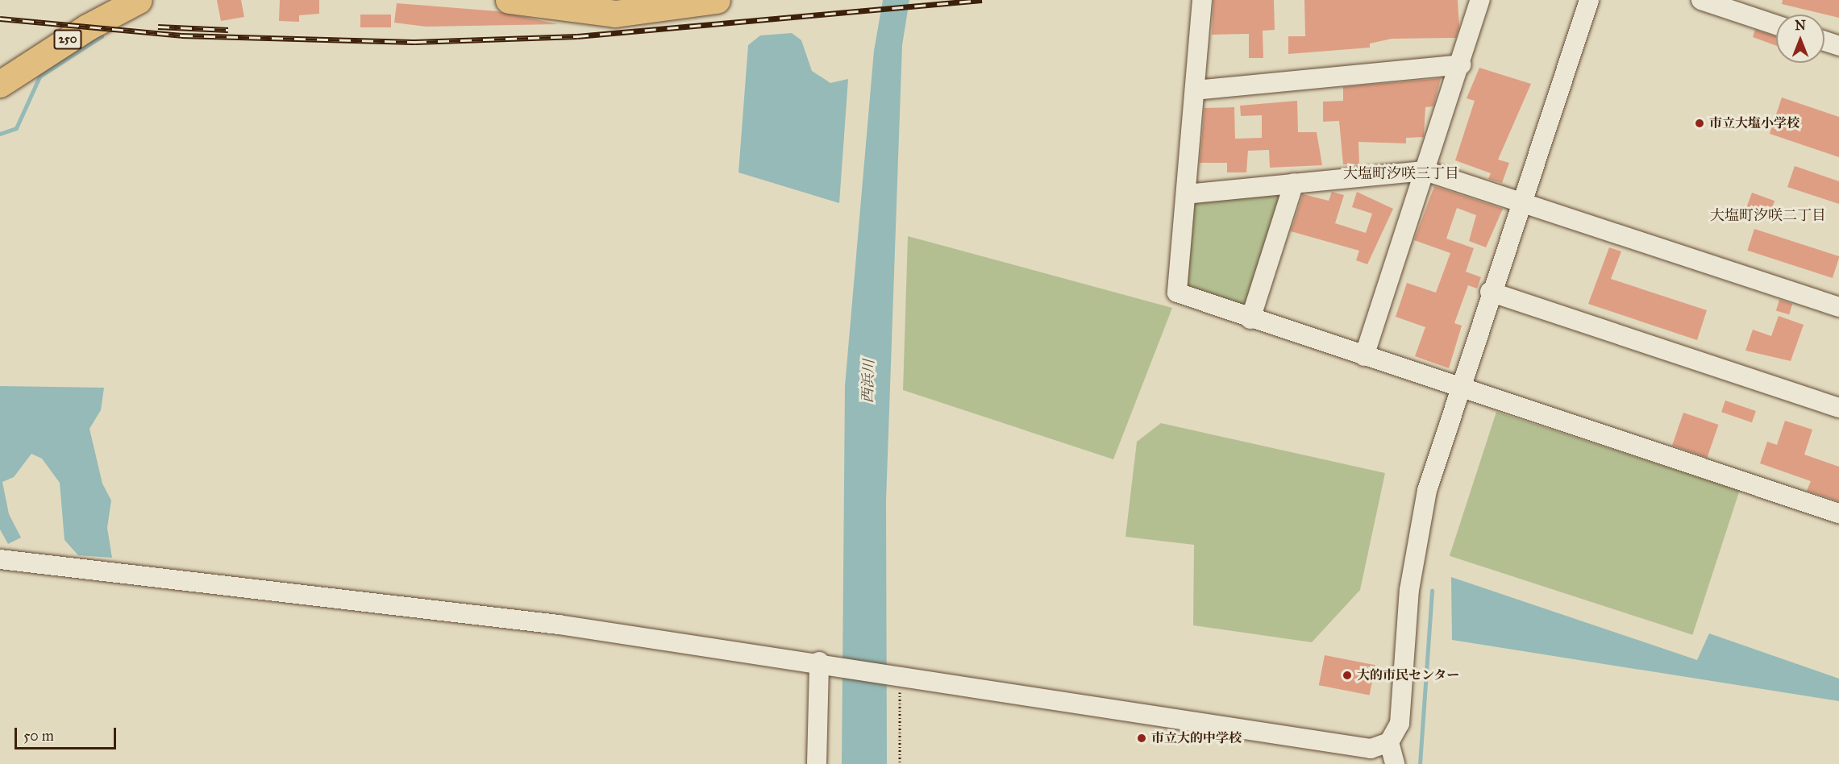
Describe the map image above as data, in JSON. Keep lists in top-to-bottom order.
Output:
{
  "streets": {
    "highway": ["250"]
  },
  "districts": ["大塩町汐咲三丁目", "大塩町汐咲二丁目"],
  "water": ["西浜川"],
  "places": ["市立大塩小学校", "大的市民センター", "市立大的中学校"],
  "scale_bar": "50 m",
  "north": "top"
}
